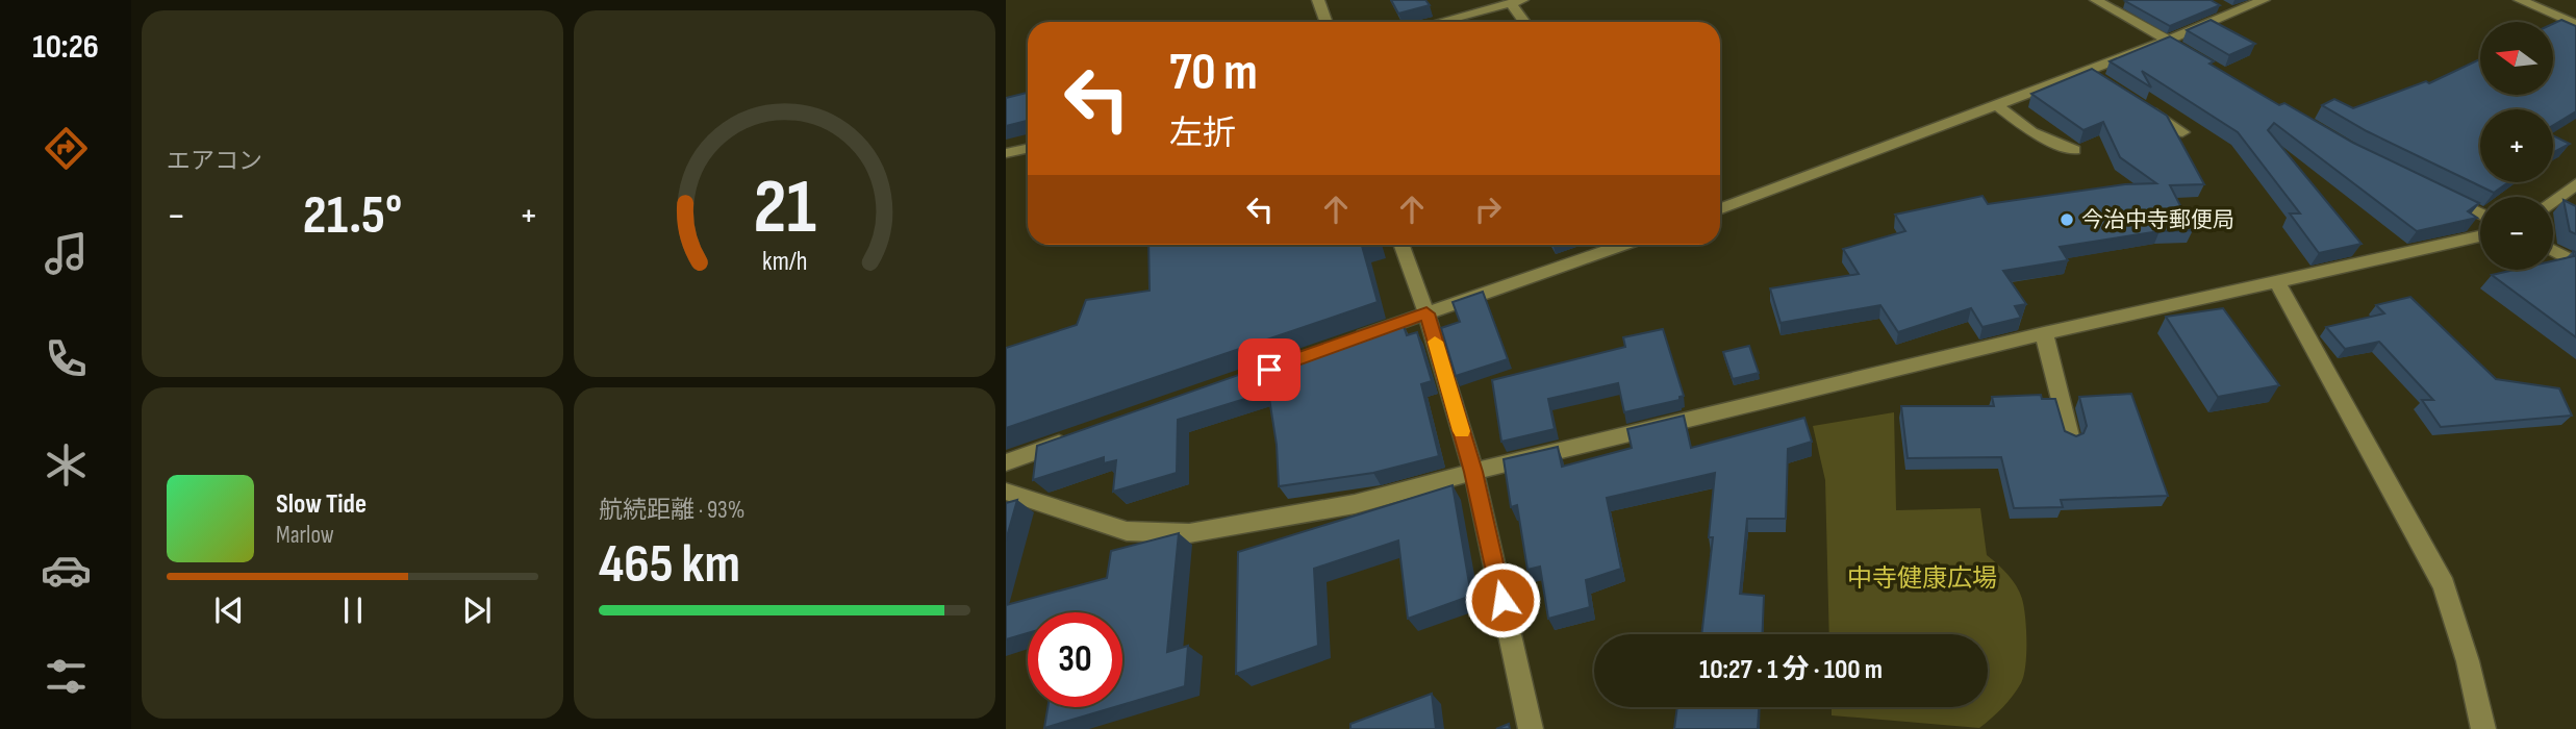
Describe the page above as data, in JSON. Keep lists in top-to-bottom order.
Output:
{
  "parks": ["中寺健康広場"],
  "places": ["今治中寺郵便局"],
  "north": "left",
  "page": {
    "tabs": "10:26",
    "tile": [
      "エアコン",
      ["航続距離 · 93%", "465 km"]
    ],
    "map_buttons": ["+", "−"],
    "turn": ["70 m", "左折"],
    "heat": ["−", "21.5°", "+"],
    "song": ["Slow Tide", "Marlow"],
    "limit": "30",
    "trip": "10:27 · 1 分 · 100 m",
    "gauge": ["21", "km/h"]
  }
}
